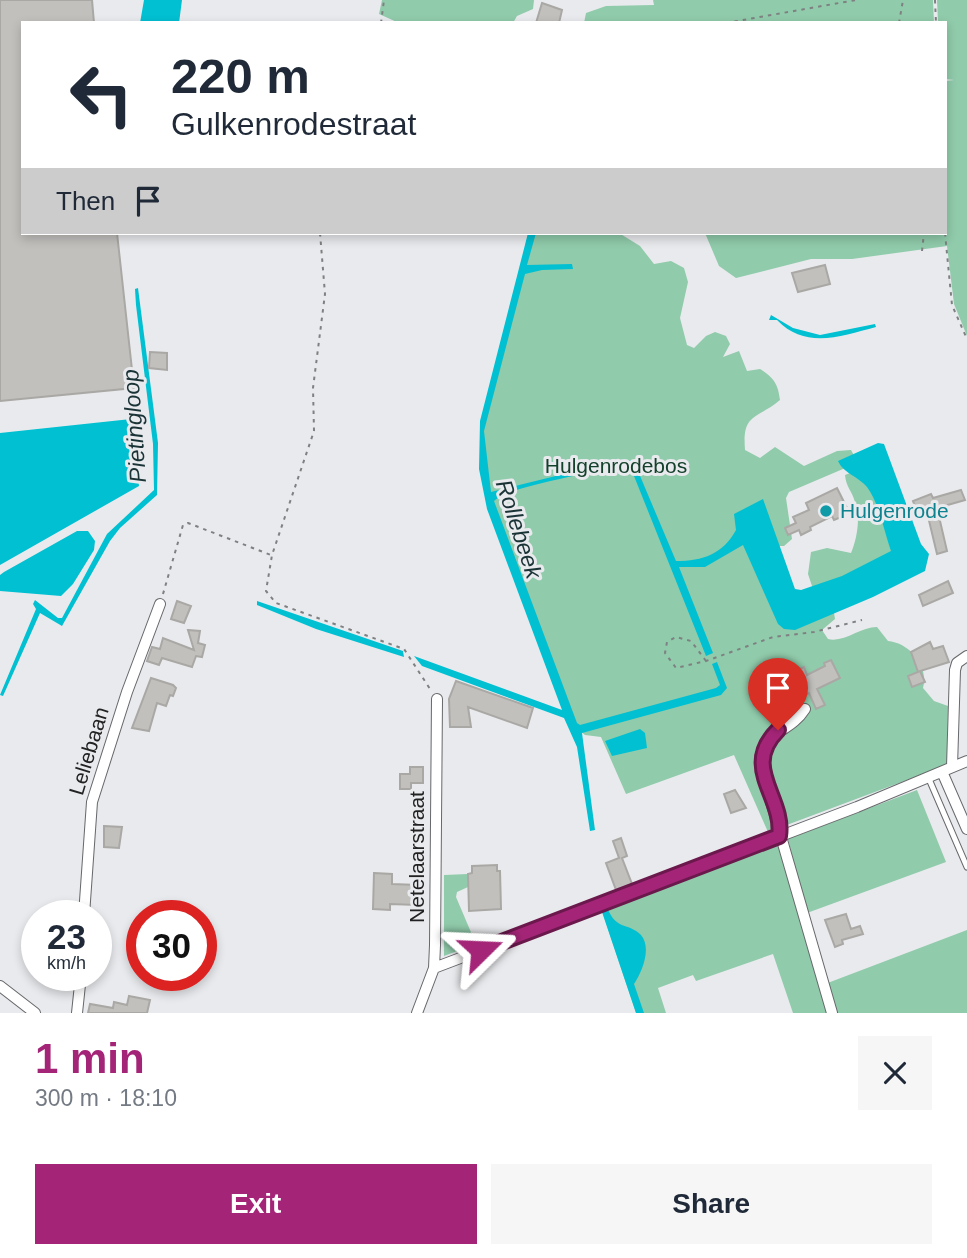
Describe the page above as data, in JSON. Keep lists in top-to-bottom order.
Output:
{
  "streets": {
    "street": ["Leliebaan", "Netelaarstraat"]
  },
  "water": ["Pietingloop", "Rollebeek"],
  "parks": ["Hulgenrodebos"],
  "places": ["Hulgenrode"],
  "page": {
    "turn": ["220 m", "Gulkenrodestraat"],
    "then": "Then",
    "speed": "23 km/h",
    "limit": "30",
    "heading": ["1 min", "300 m · 18:10"],
    "buttons": ["Exit", "Share"]
  }
}
